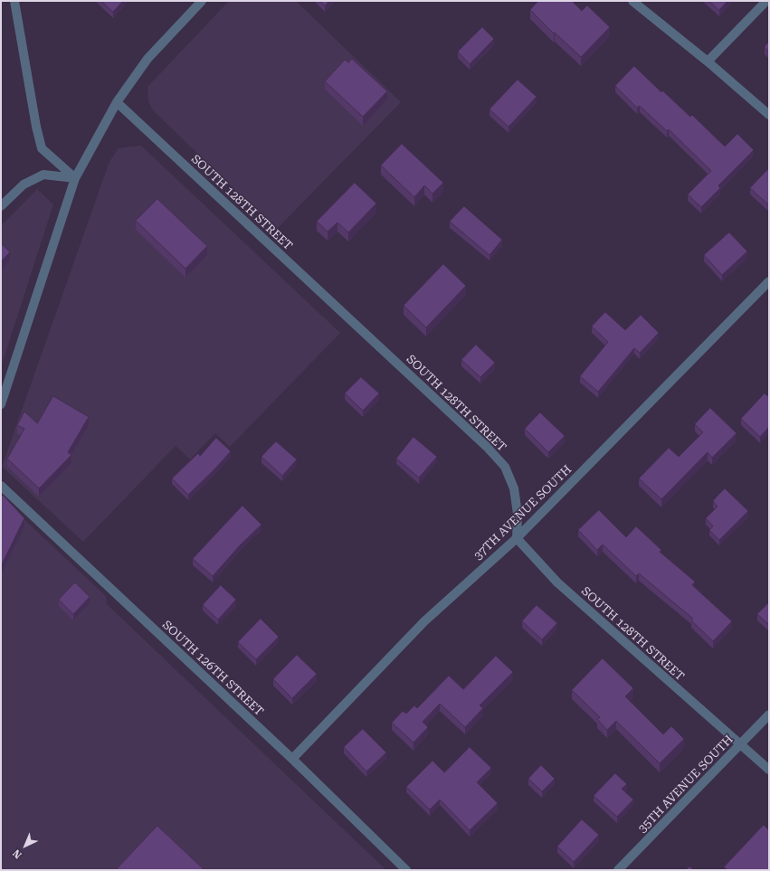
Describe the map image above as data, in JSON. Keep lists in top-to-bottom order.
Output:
{
  "streets": {
    "street": [
      "SOUTH 128TH STREET",
      "37TH AVENUE SOUTH",
      "SOUTH 126TH STREET",
      "35TH AVENUE SOUTH"
    ]
  },
  "crossings": [
    ["SOUTH 128TH STREET", "37TH AVENUE SOUTH"],
    ["SOUTH 128TH STREET", "35TH AVENUE SOUTH"],
    ["37TH AVENUE SOUTH", "SOUTH 126TH STREET"]
  ],
  "north": "bottom left"
}
